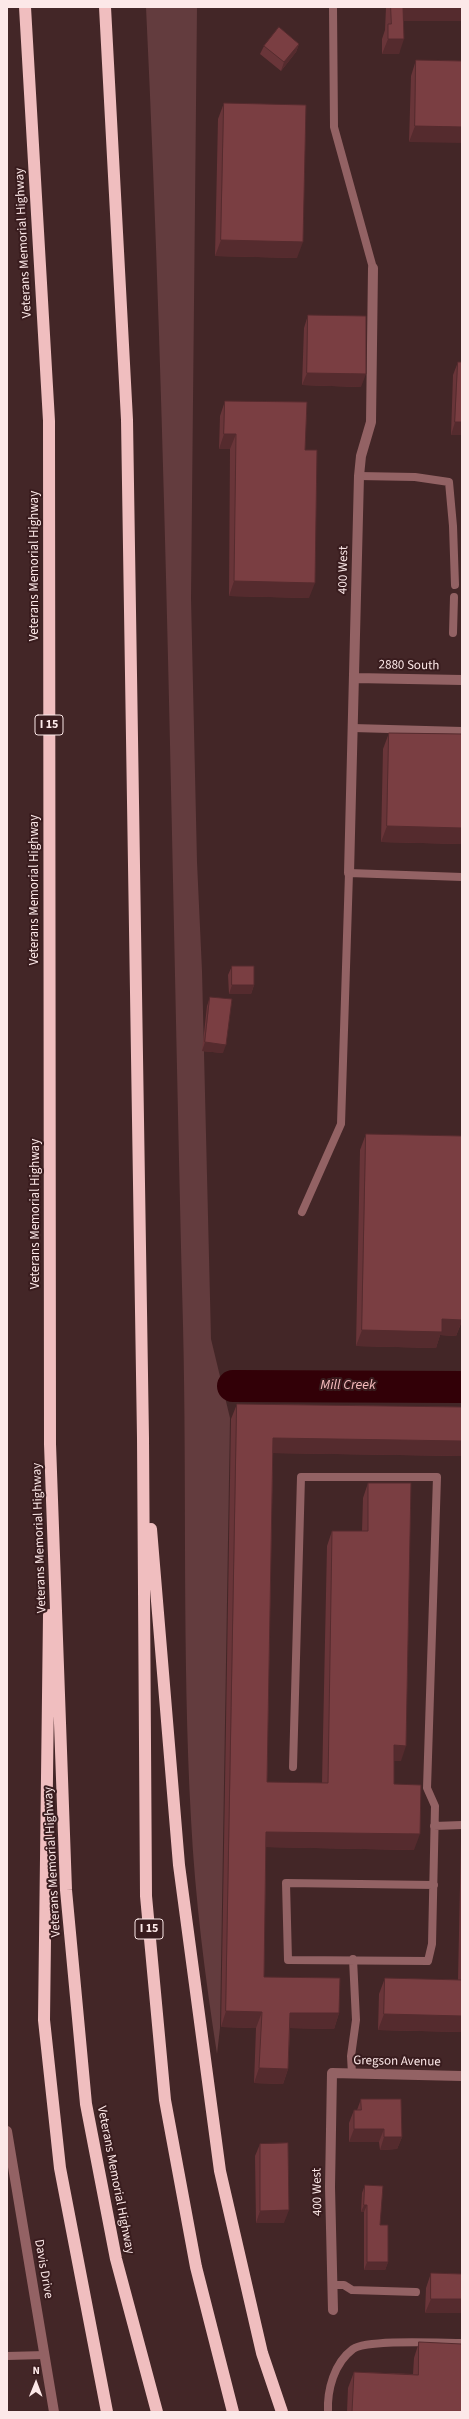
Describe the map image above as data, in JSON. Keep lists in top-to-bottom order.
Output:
{
  "streets": {
    "highway": ["Veterans Memorial Highway", "I 15"],
    "street": [
      "400 West",
      "2880 South",
      "Gregson Avenue",
      "Davis Drive"
    ]
  },
  "crossings": [
    ["400 West", "2880 South"],
    ["400 West", "Gregson Avenue"]
  ],
  "water": ["Mill Creek"],
  "north": "top"
}
